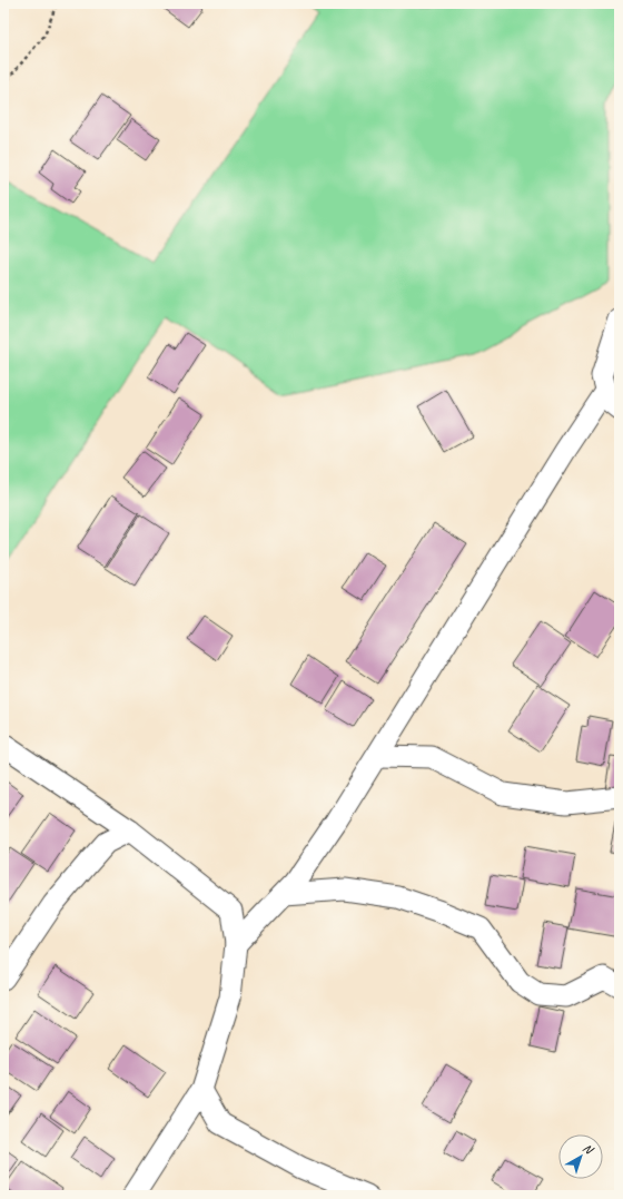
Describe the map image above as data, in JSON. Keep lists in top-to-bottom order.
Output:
{
  "north": "top right"
}
